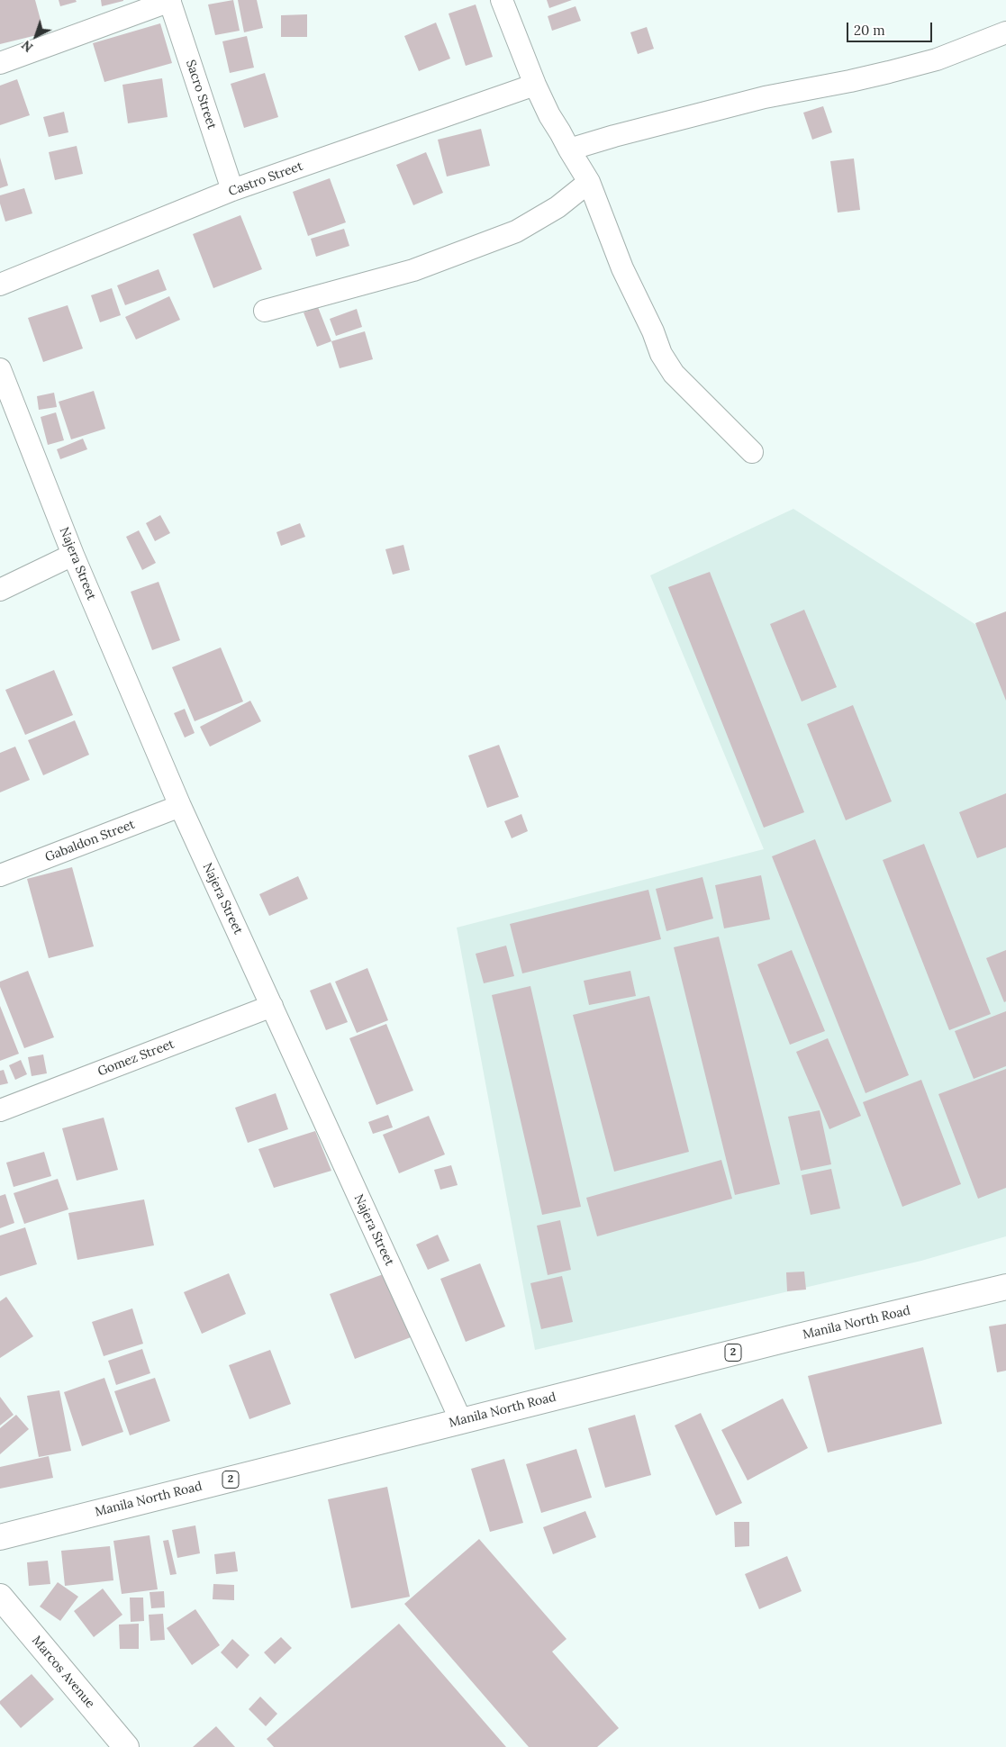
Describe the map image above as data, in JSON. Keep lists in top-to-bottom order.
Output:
{
  "streets": {
    "main road": ["Manila North Road", "2", "Marcos Avenue"],
    "street": [
      "Sacro Street",
      "Castro Street",
      "Najera Street",
      "Gabaldon Street",
      "Gomez Street"
    ]
  },
  "crossings": [
    ["Sacro Street", "Castro Street"],
    ["Najera Street", "Gabaldon Street"],
    ["Najera Street", "Gomez Street"],
    ["Najera Street", "Manila North Road"]
  ],
  "scale_bar": "20 m",
  "north": "bottom left"
}
